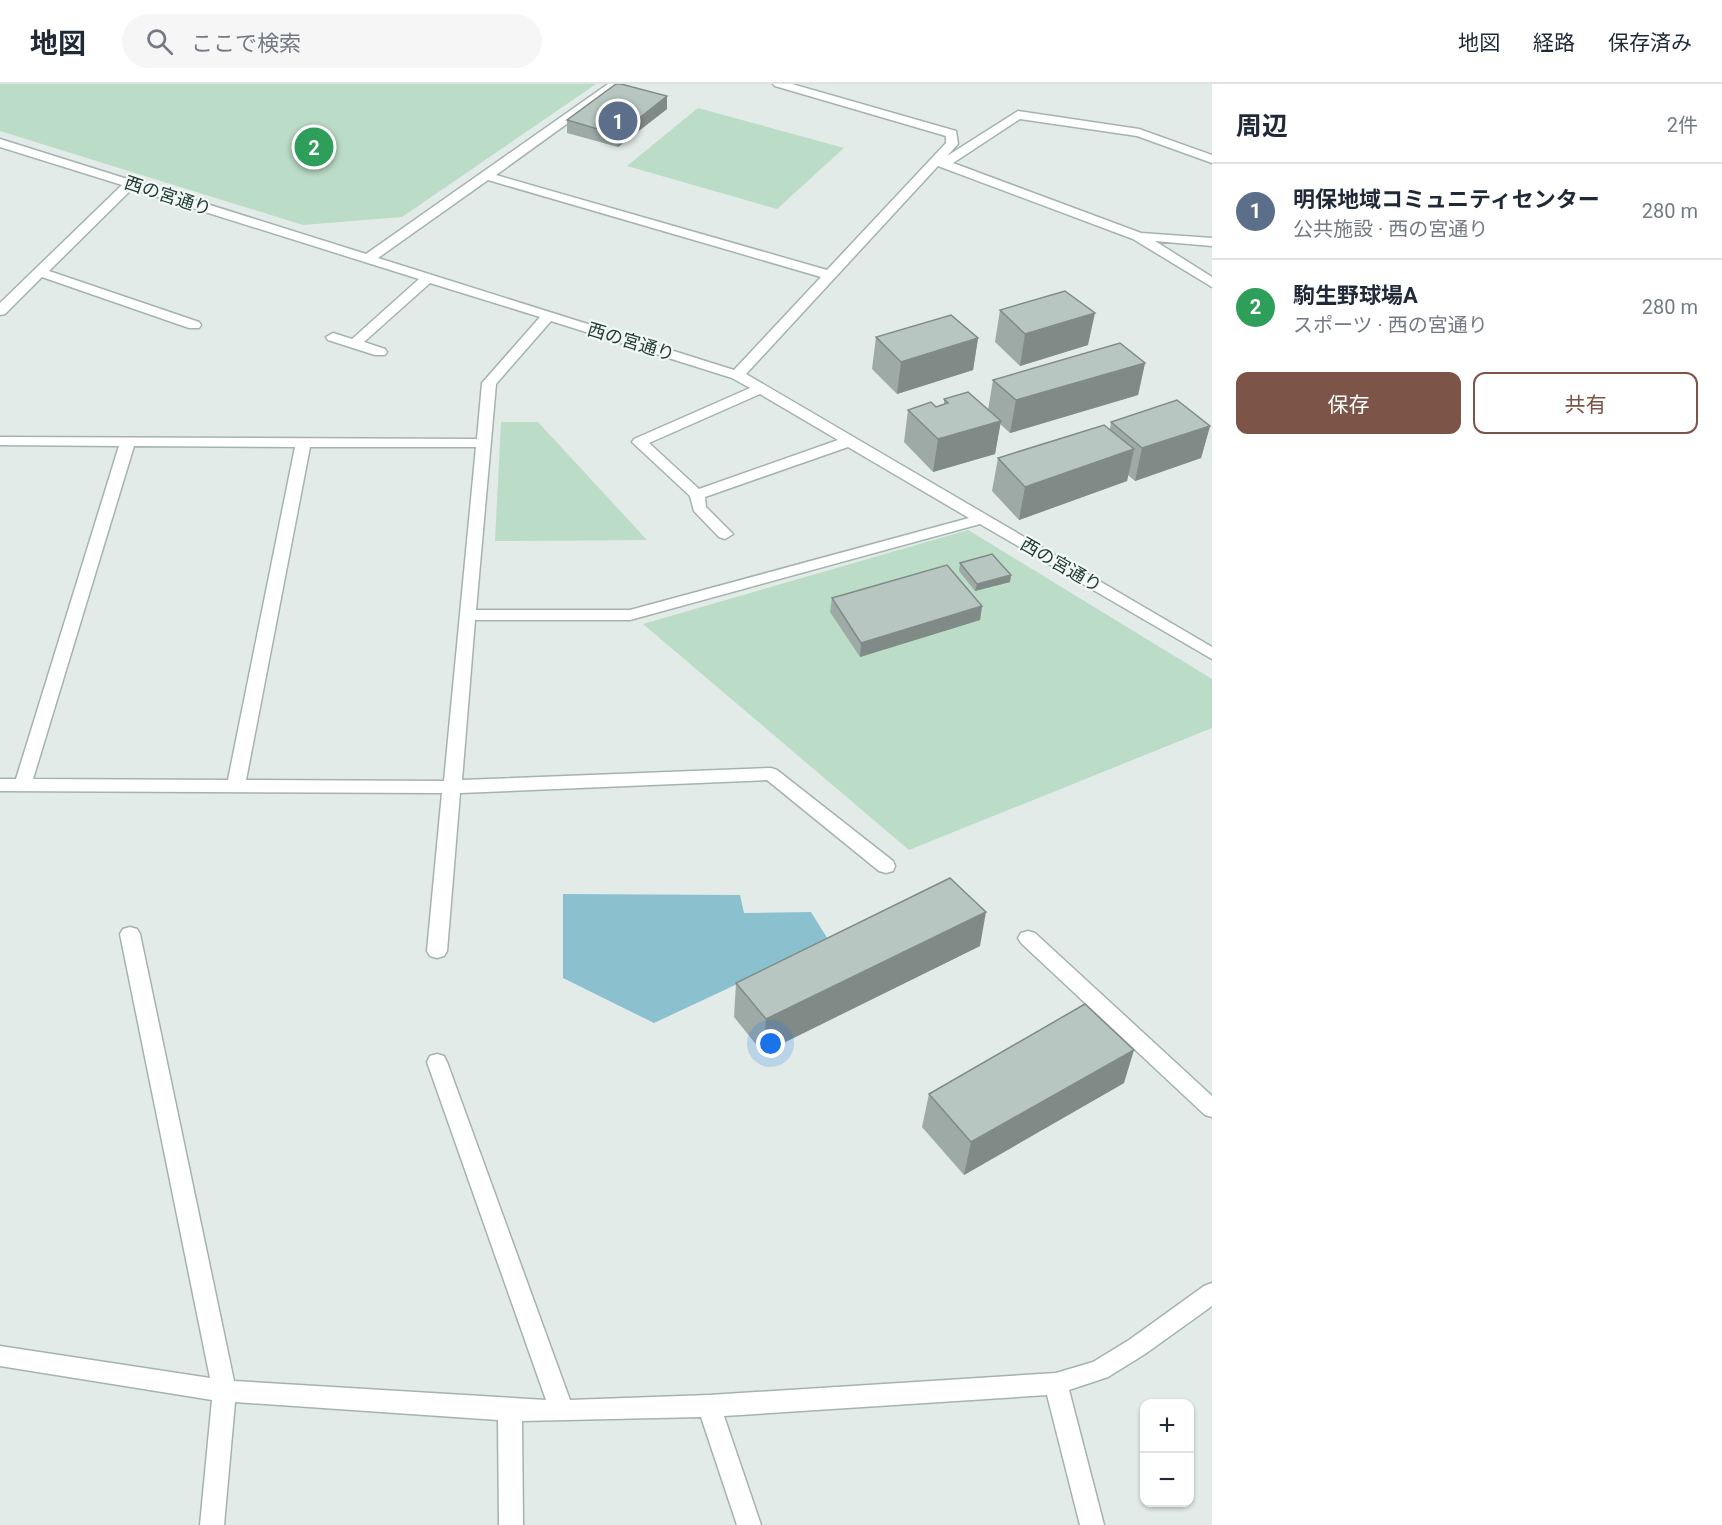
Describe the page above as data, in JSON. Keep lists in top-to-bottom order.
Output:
{
  "streets": {
    "street": ["西の宮通り"]
  },
  "page": {
    "header": "地図",
    "search": "ここで検索",
    "nav": ["地図", "経路", "保存済み"],
    "heading": ["周辺", "2件"],
    "pins": ["1", "2"],
    "list": [
      {
        "mark": "1",
        "name": "明保地域コミュニティセンター",
        "note": "公共施設 · 西の宮通り",
        "value": "280 m"
      },
      {
        "mark": "2",
        "name": "駒生野球場A",
        "note": "スポーツ · 西の宮通り",
        "value": "280 m"
      }
    ],
    "buttons": ["保存", "共有"],
    "map_buttons": ["+", "−"]
  }
}
